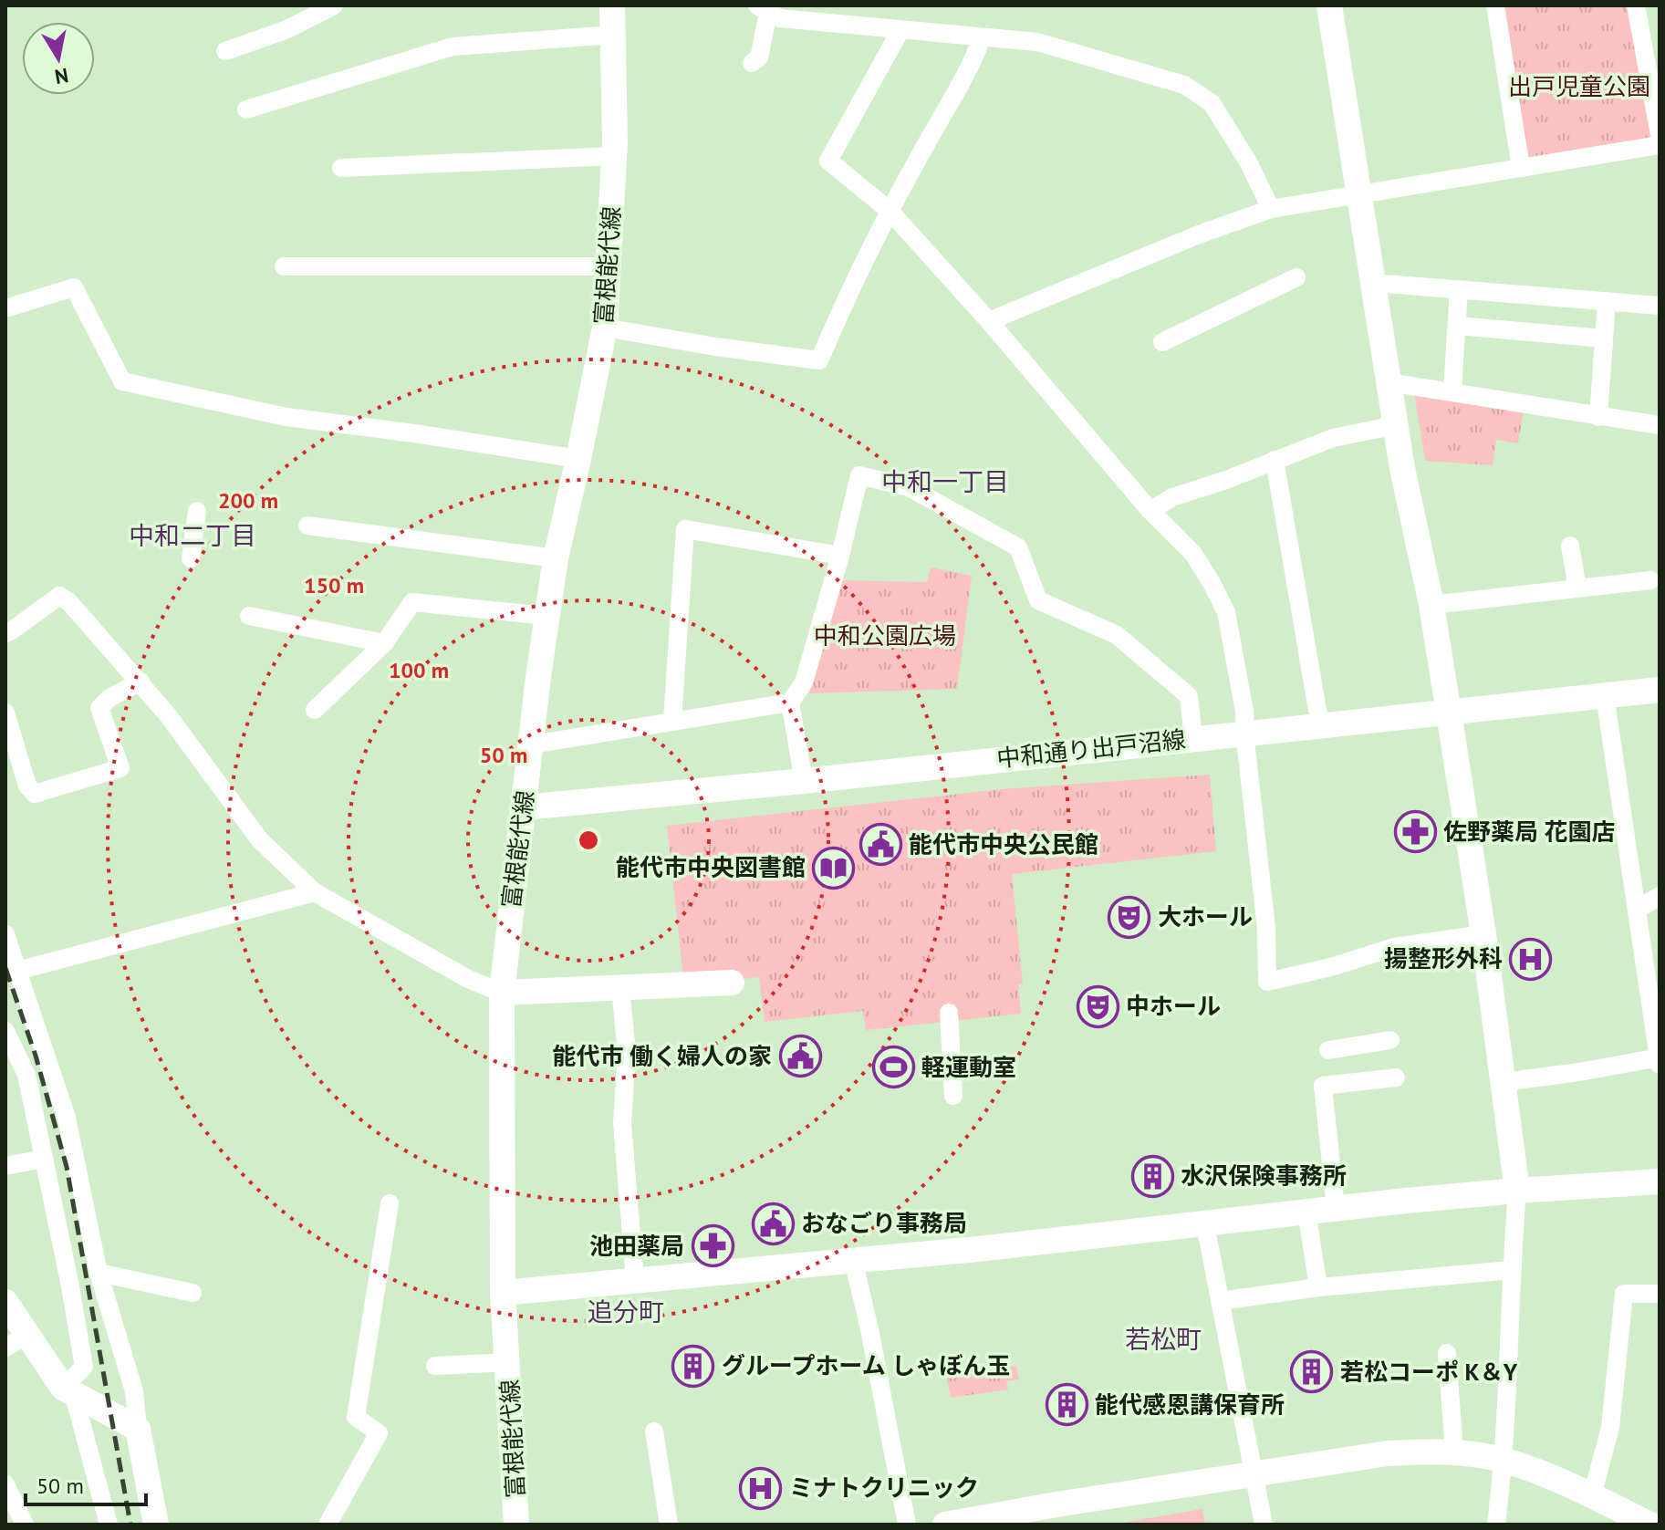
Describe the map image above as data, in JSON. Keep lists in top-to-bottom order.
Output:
{
  "streets": {
    "street": ["富根能代線", "中和通り出戸沼線"]
  },
  "crossings": [
    ["富根能代線", "中和通り出戸沼線"]
  ],
  "districts": [
    "中和一丁目",
    "中和二丁目",
    "追分町",
    "若松町"
  ],
  "parks": ["出戸児童公園", "中和公園広場"],
  "places": {
    "pharmacy": ["佐野薬局 花園店", "池田薬局"],
    "public building": ["能代市中央公民館", "能代市 働く婦人の家", "おなごり事務局"],
    "library": ["能代市中央図書館"],
    "theatre": ["大ホール", "中ホール"],
    "hospital": ["揚整形外科", "ミナトクリニック"],
    "sports": ["軽運動室"],
    "building": [
      "水沢保険事務所",
      "グループホーム しゃぼん玉",
      "若松コーポ K＆Y",
      "能代感恩講保育所"
    ]
  },
  "scale_bar": "50 m",
  "north": "bottom",
  "rings": [
    "200 m",
    "150 m",
    "100 m",
    "50 m"
  ]
}
